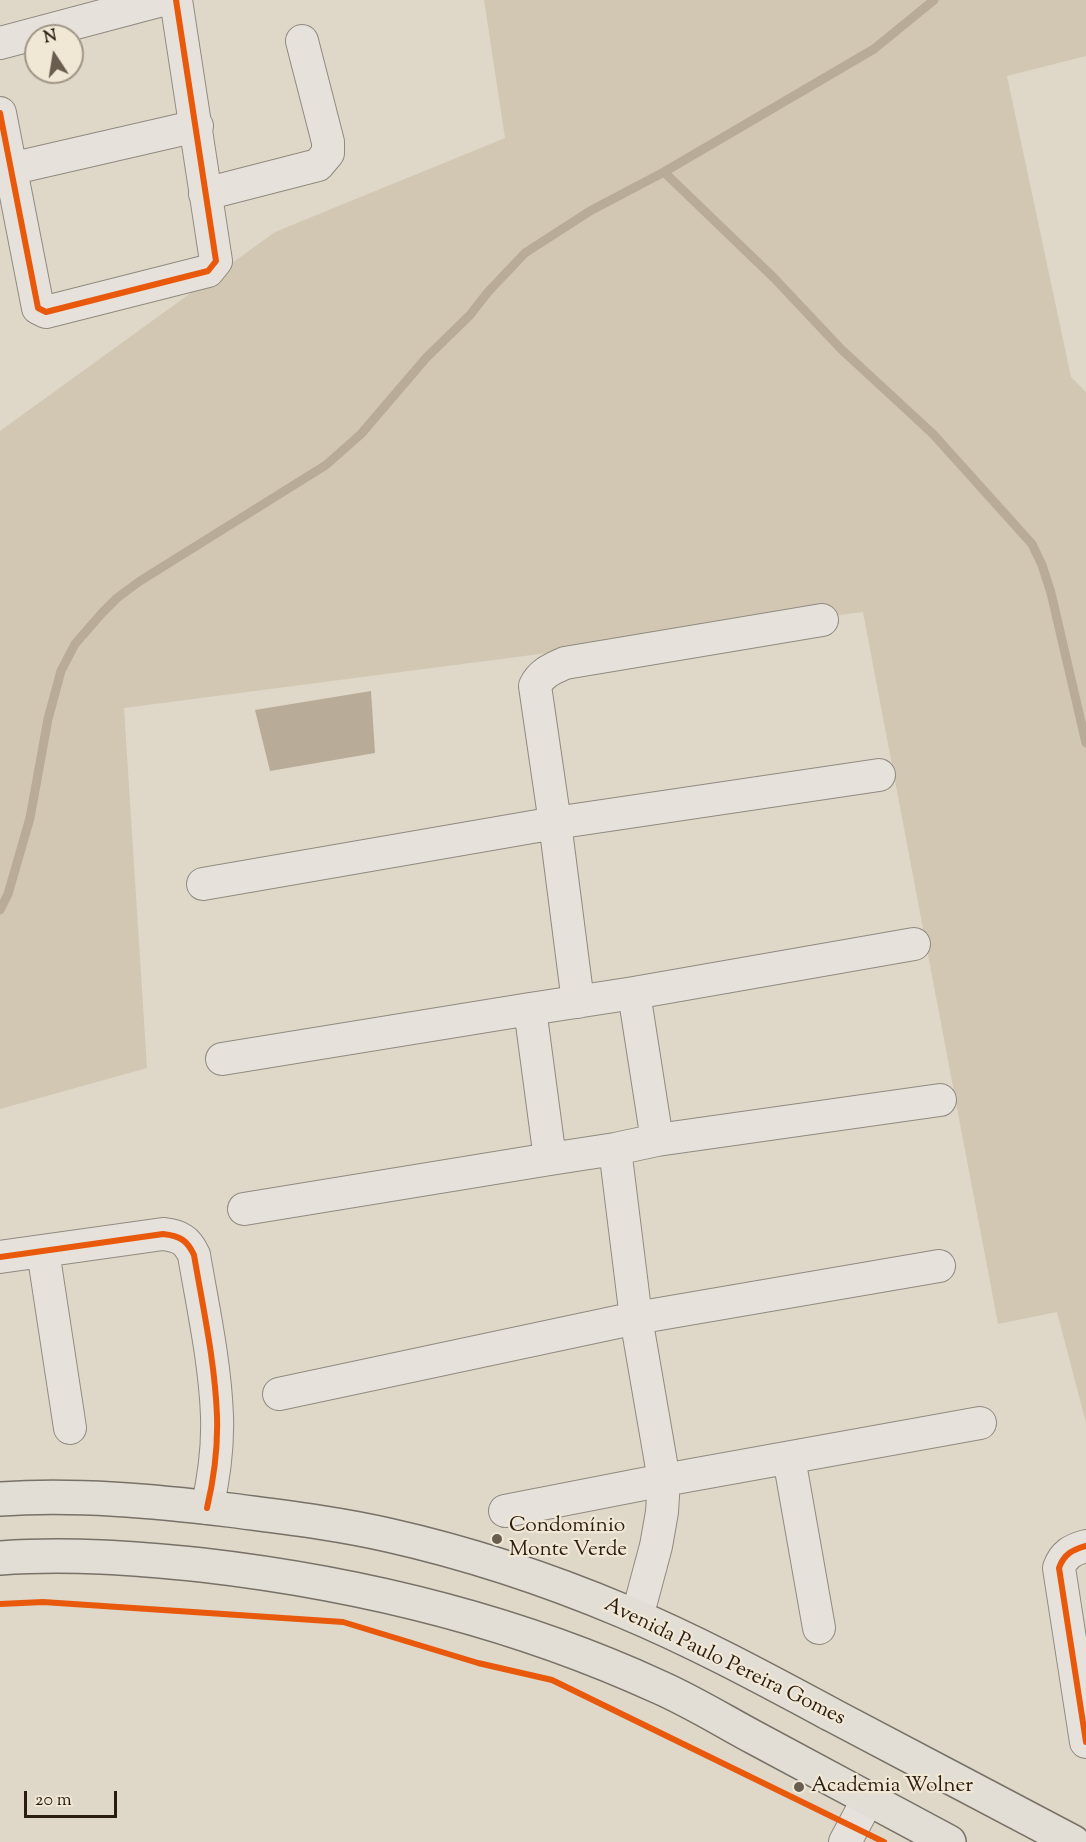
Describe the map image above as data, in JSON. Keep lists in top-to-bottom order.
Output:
{
  "streets": {
    "main road": ["Avenida Paulo Pereira Gomes"]
  },
  "places": ["Condomínio Monte Verde", "Academia Wolner"],
  "scale_bar": "20 m",
  "north": "top"
}
